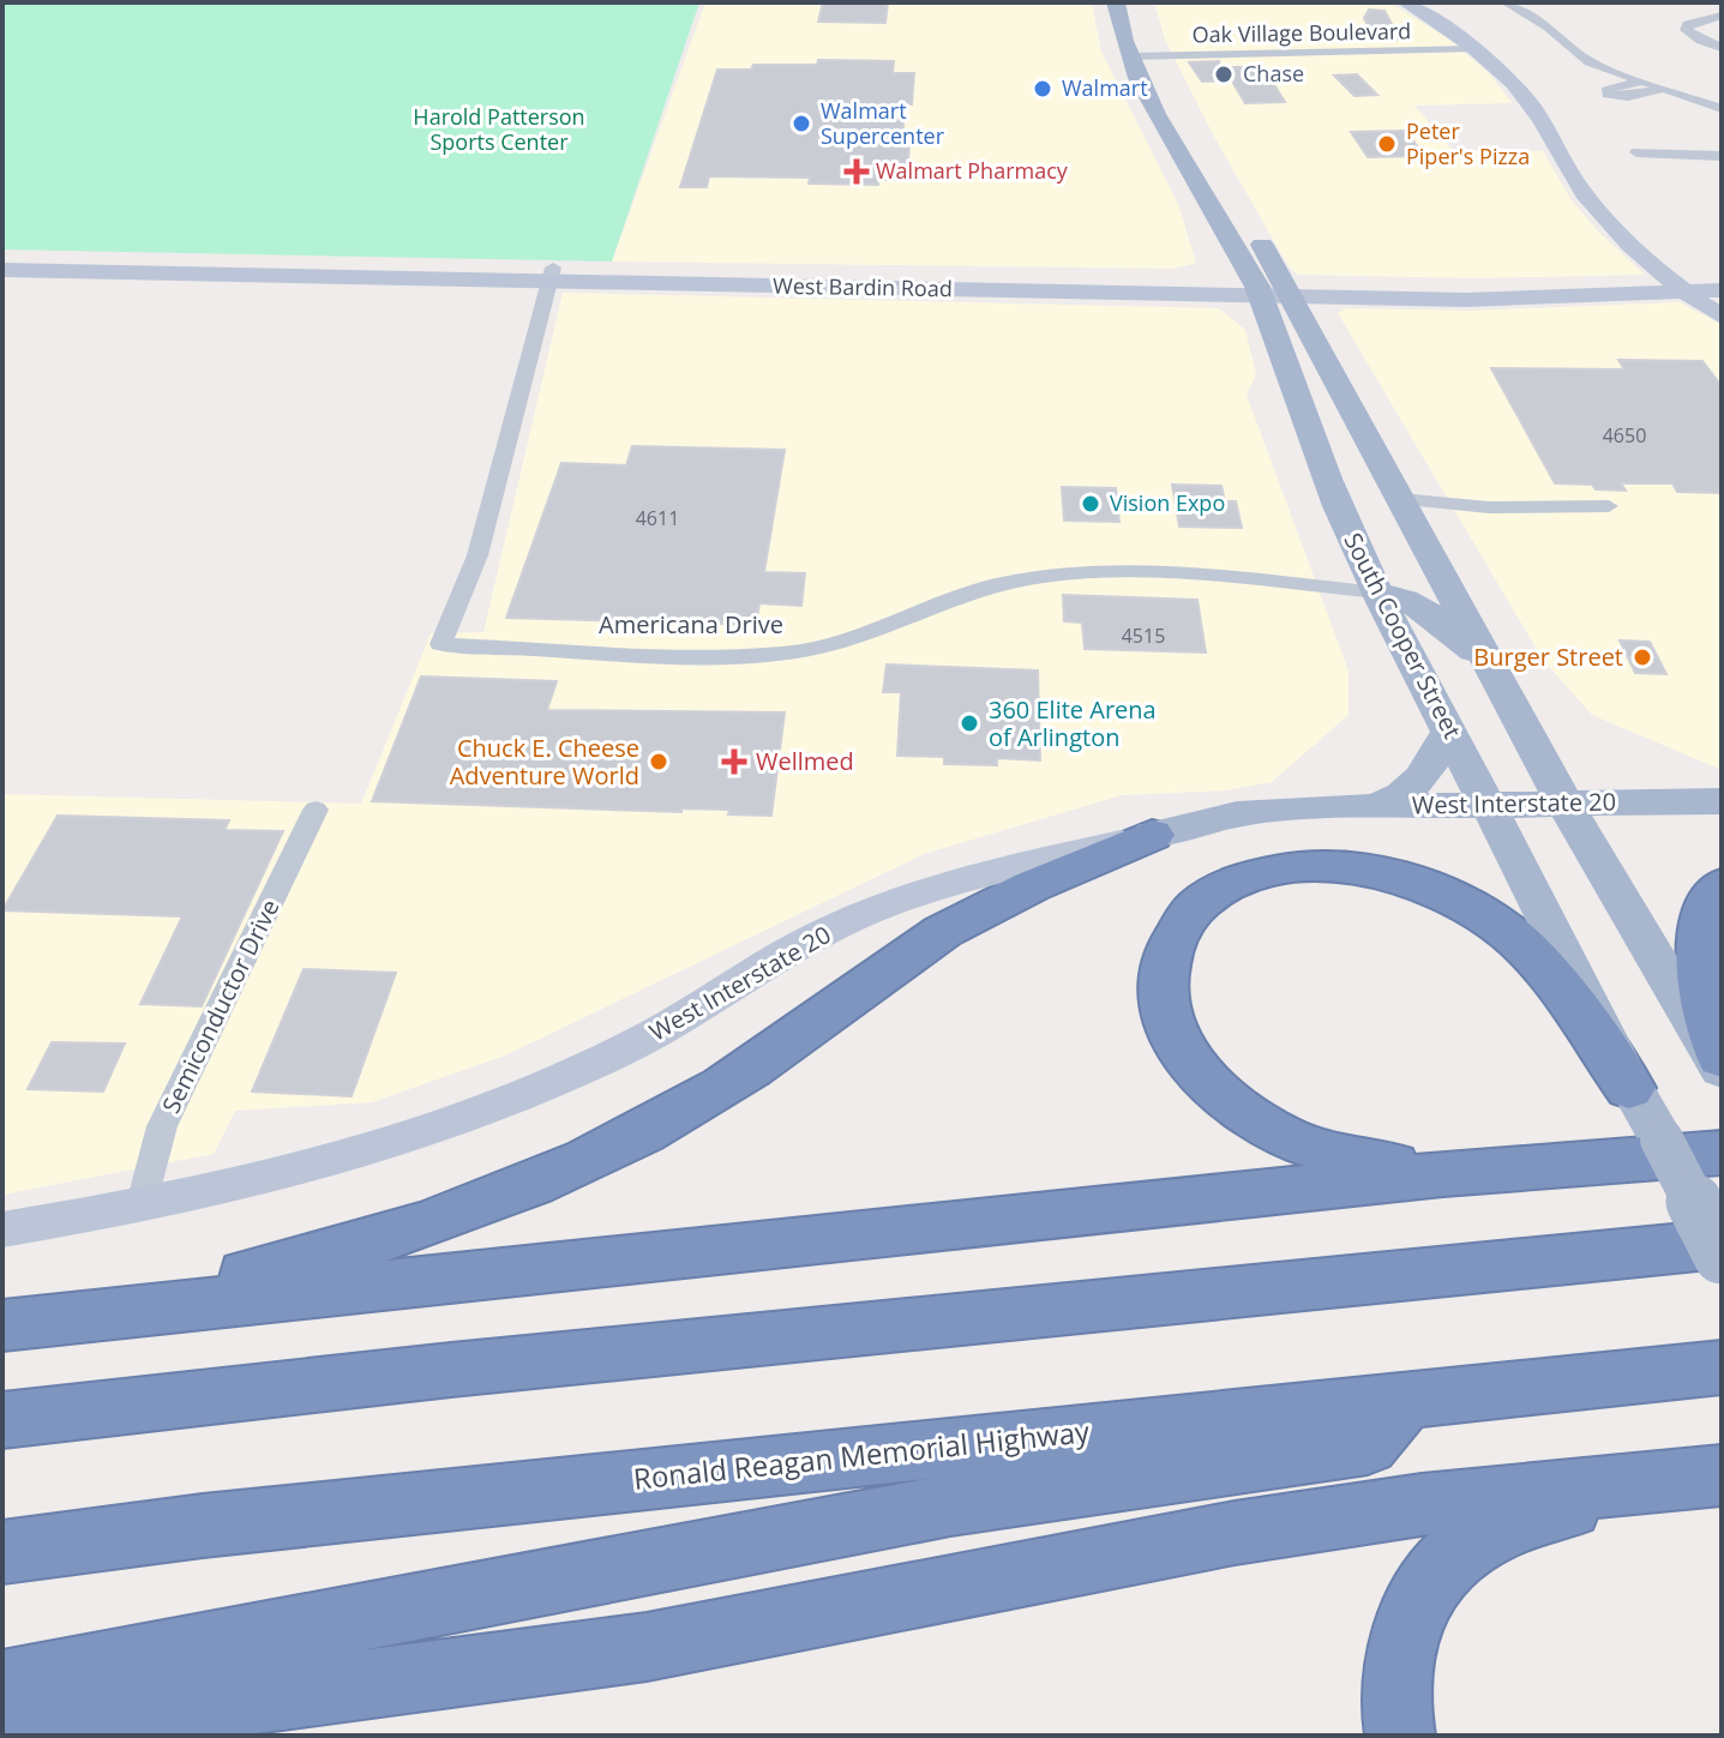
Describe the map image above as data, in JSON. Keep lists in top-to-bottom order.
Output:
{
  "streets": {
    "highway": ["Ronald Reagan Memorial Highway"],
    "main road": ["West Bardin Road", "South Cooper Street", "West Interstate 20"],
    "street": ["Oak Village Boulevard", "Americana Drive", "Semiconductor Drive"]
  },
  "crossings": [
    ["Oak Village Boulevard", "South Cooper Street"],
    ["West Bardin Road", "Americana Drive"],
    ["West Bardin Road", "South Cooper Street"],
    ["Americana Drive", "South Cooper Street"],
    ["South Cooper Street", "West Interstate 20"],
    ["West Interstate 20", "Semiconductor Drive"]
  ],
  "parks": ["Harold Patterson Sports Center"],
  "places": {
    "other": [
      "Chase",
      "Walmart",
      "Walmart Supercenter",
      "Peter Piper's Pizza",
      "Vision Expo",
      "Burger Street",
      "360 Elite Arena of Arlington",
      "Chuck E. Cheese Adventure World"
    ],
    "health": ["Walmart Pharmacy", "Wellmed"]
  },
  "house_numbers": ["4650", "4611", "4515"]
}
